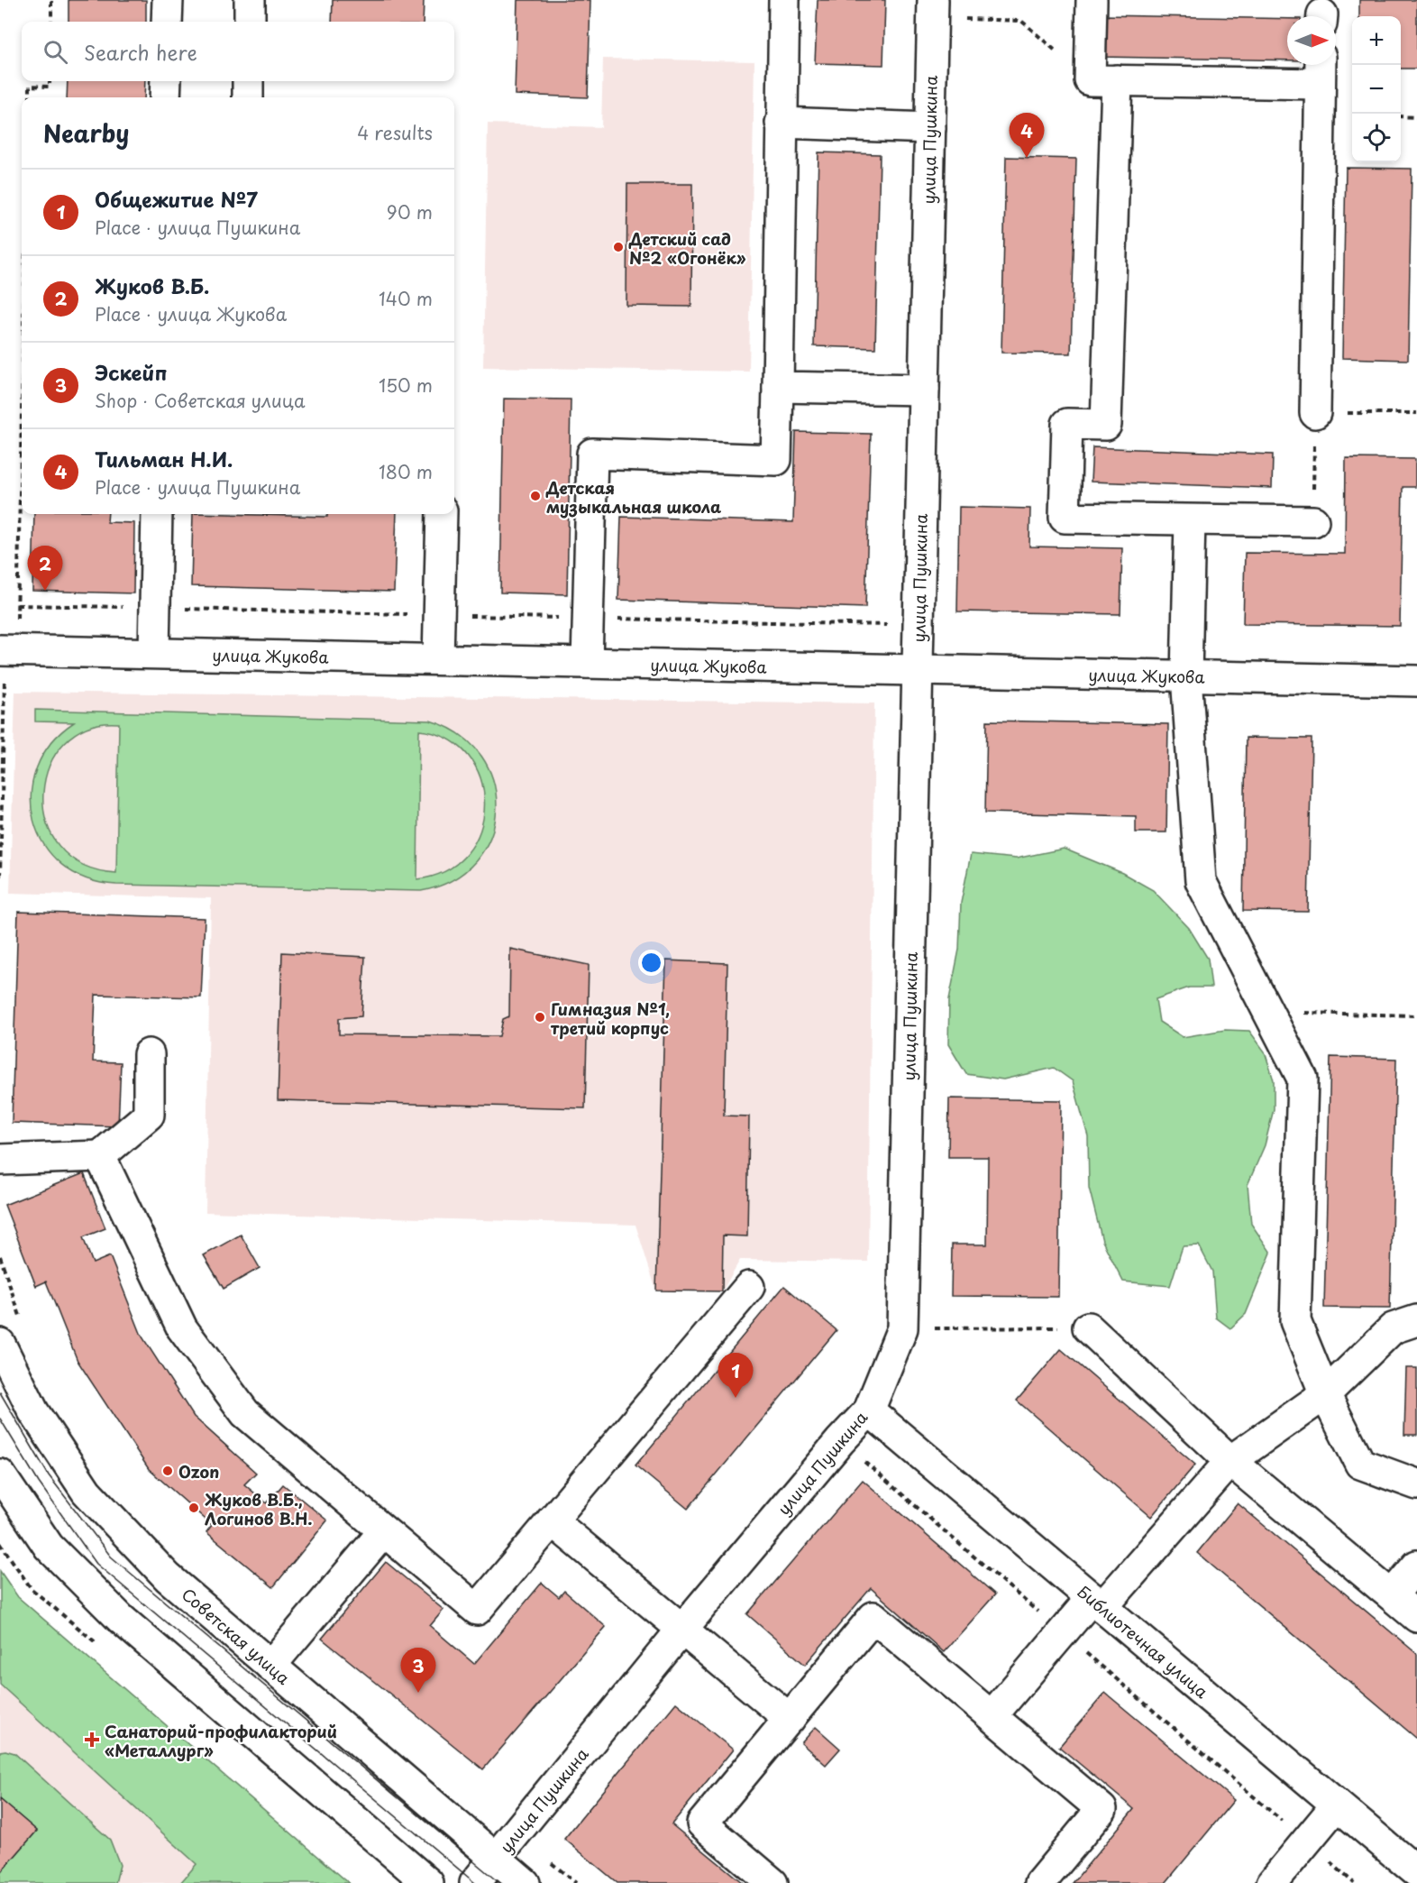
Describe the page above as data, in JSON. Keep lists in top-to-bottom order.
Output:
{
  "streets": {
    "street": [
      "улица Пушкина",
      "улица Жукова",
      "Советская улица",
      "Библиотечная улица"
    ]
  },
  "crossings": [
    ["улица Пушкина", "улица Жукова"],
    ["улица Пушкина", "Советская улица"],
    ["улица Пушкина", "Библиотечная улица"]
  ],
  "places": {
    "other": [
      "Детский сад №2 «Огонёк»",
      "Детская музыкальная школа",
      "Гимназия №1, третий корпус",
      "Ozon",
      "Жуков В.Б., Логинов В.Н."
    ],
    "health": ["Санаторий-профилакторий «Металлург»"]
  },
  "north": "right",
  "page": {
    "map_buttons": ["+", "−"],
    "search": "Search here",
    "heading": ["Nearby", "4 results"],
    "pins": [
      "4",
      "2",
      "1",
      "3"
    ],
    "list": [
      {
        "mark": "1",
        "name": "Общежитие №7",
        "note": "Place · улица Пушкина",
        "value": "90 m"
      },
      {
        "mark": "2",
        "name": "Жуков В.Б.",
        "note": "Place · улица Жукова",
        "value": "140 m"
      },
      {
        "mark": "3",
        "name": "Эскейп",
        "note": "Shop · Советская улица",
        "value": "150 m"
      },
      {
        "mark": "4",
        "name": "Тильман Н.И.",
        "note": "Place · улица Пушкина",
        "value": "180 m"
      }
    ]
  }
}
